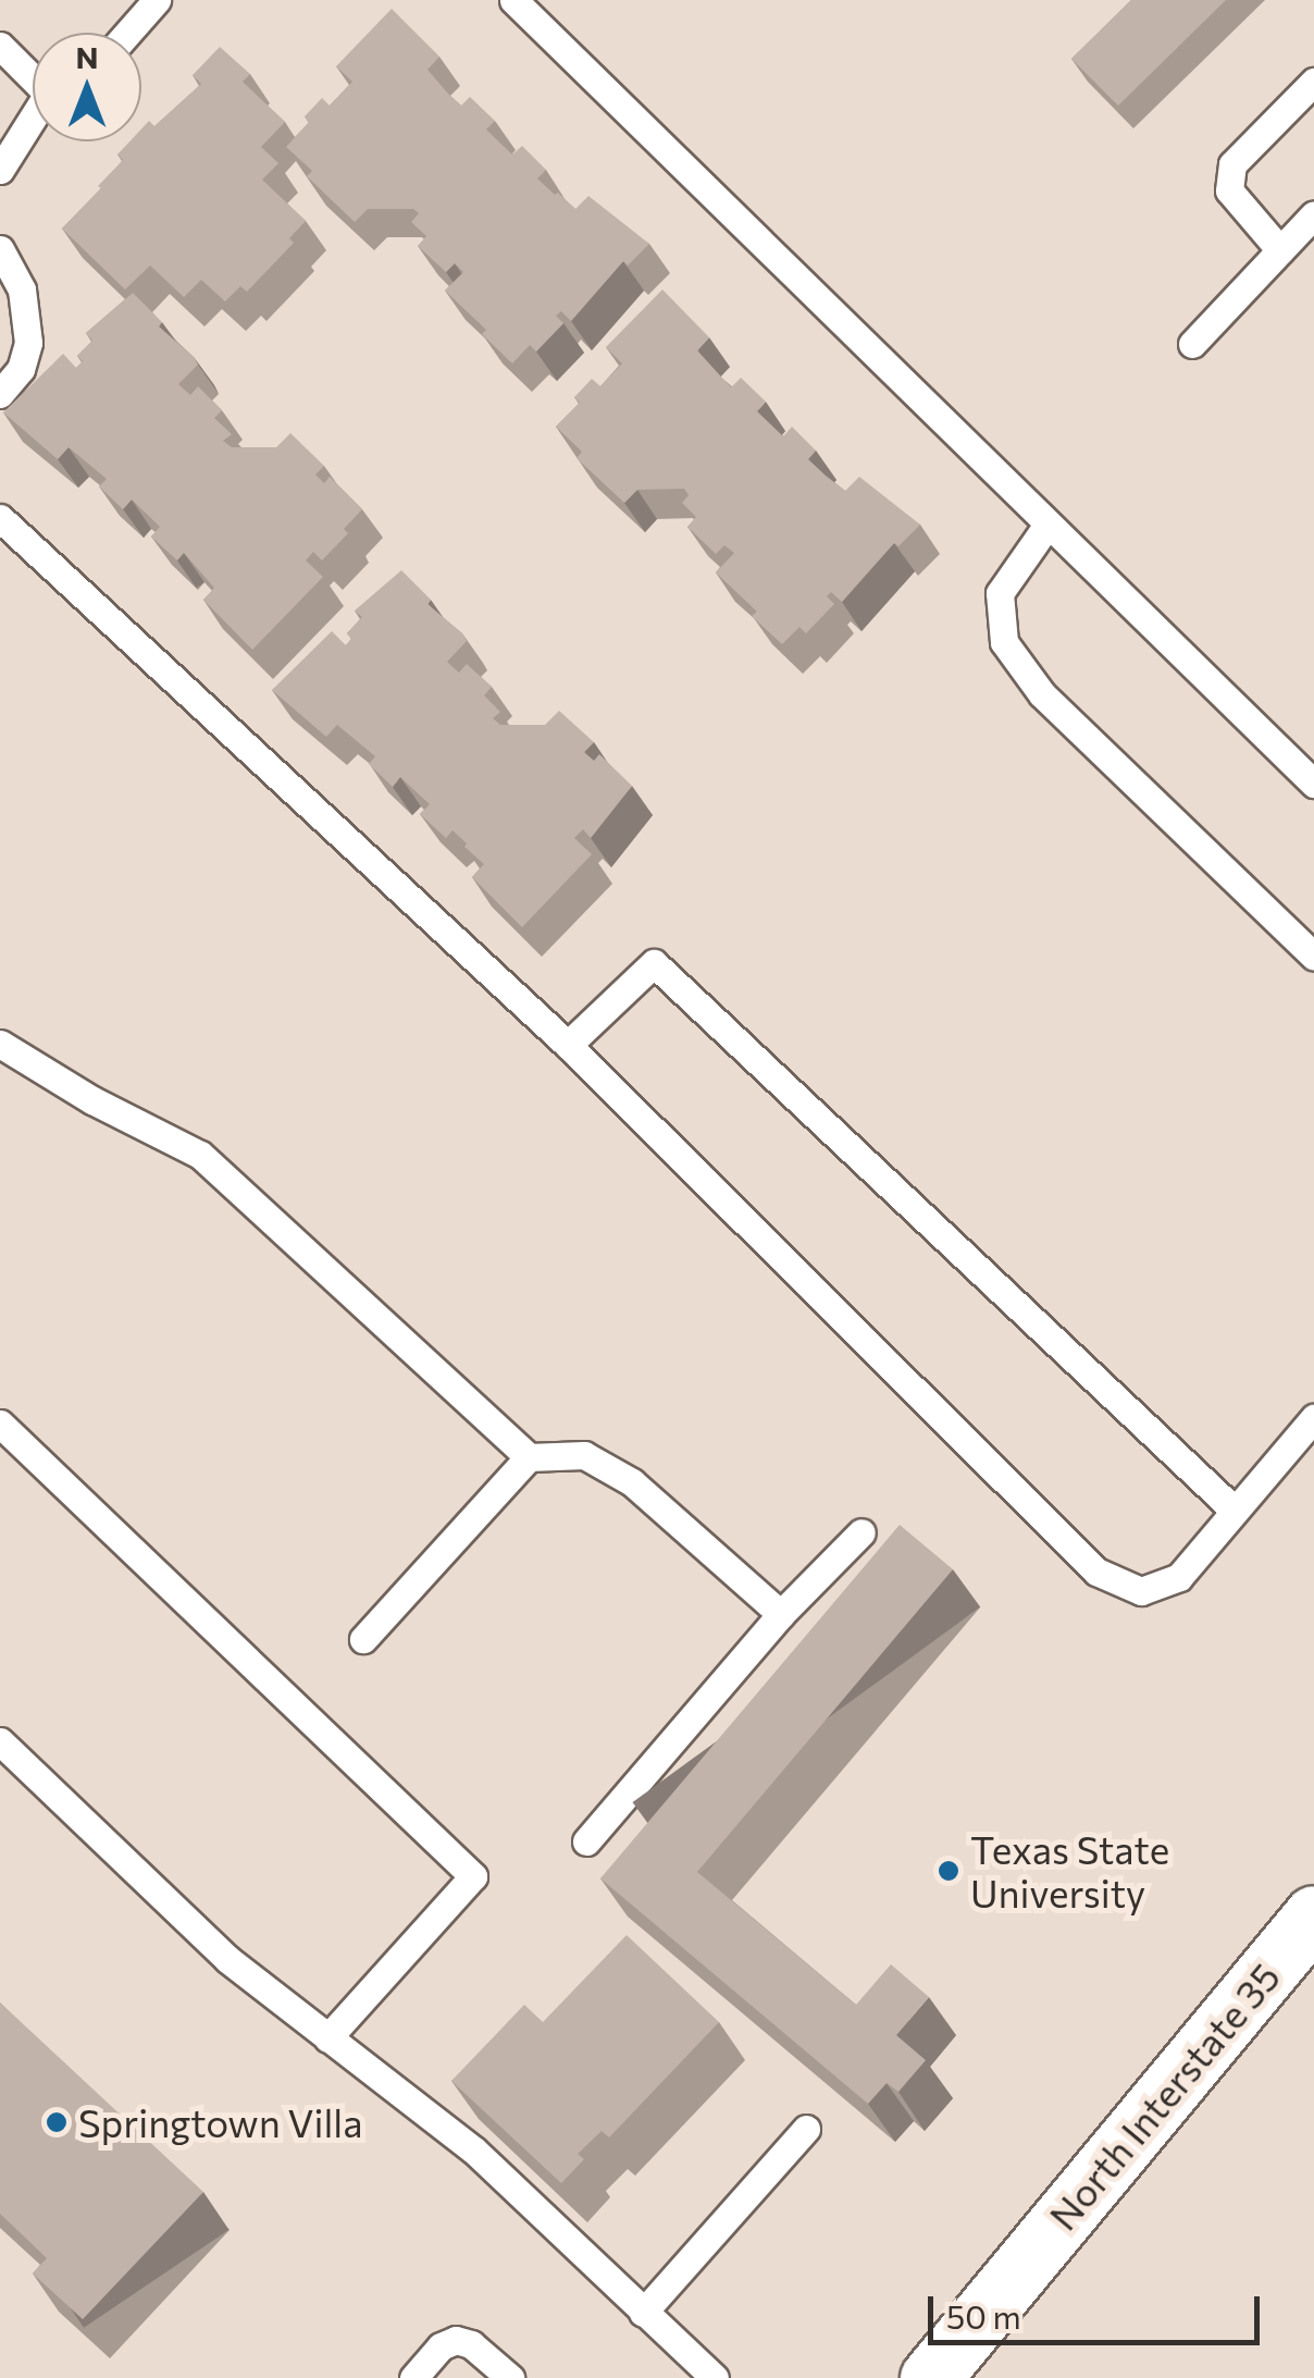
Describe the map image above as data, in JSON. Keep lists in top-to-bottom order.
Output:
{
  "streets": {
    "main road": ["North Interstate 35"]
  },
  "places": ["Texas State University", "Springtown Villa"],
  "scale_bar": "50 m",
  "north": "top"
}
